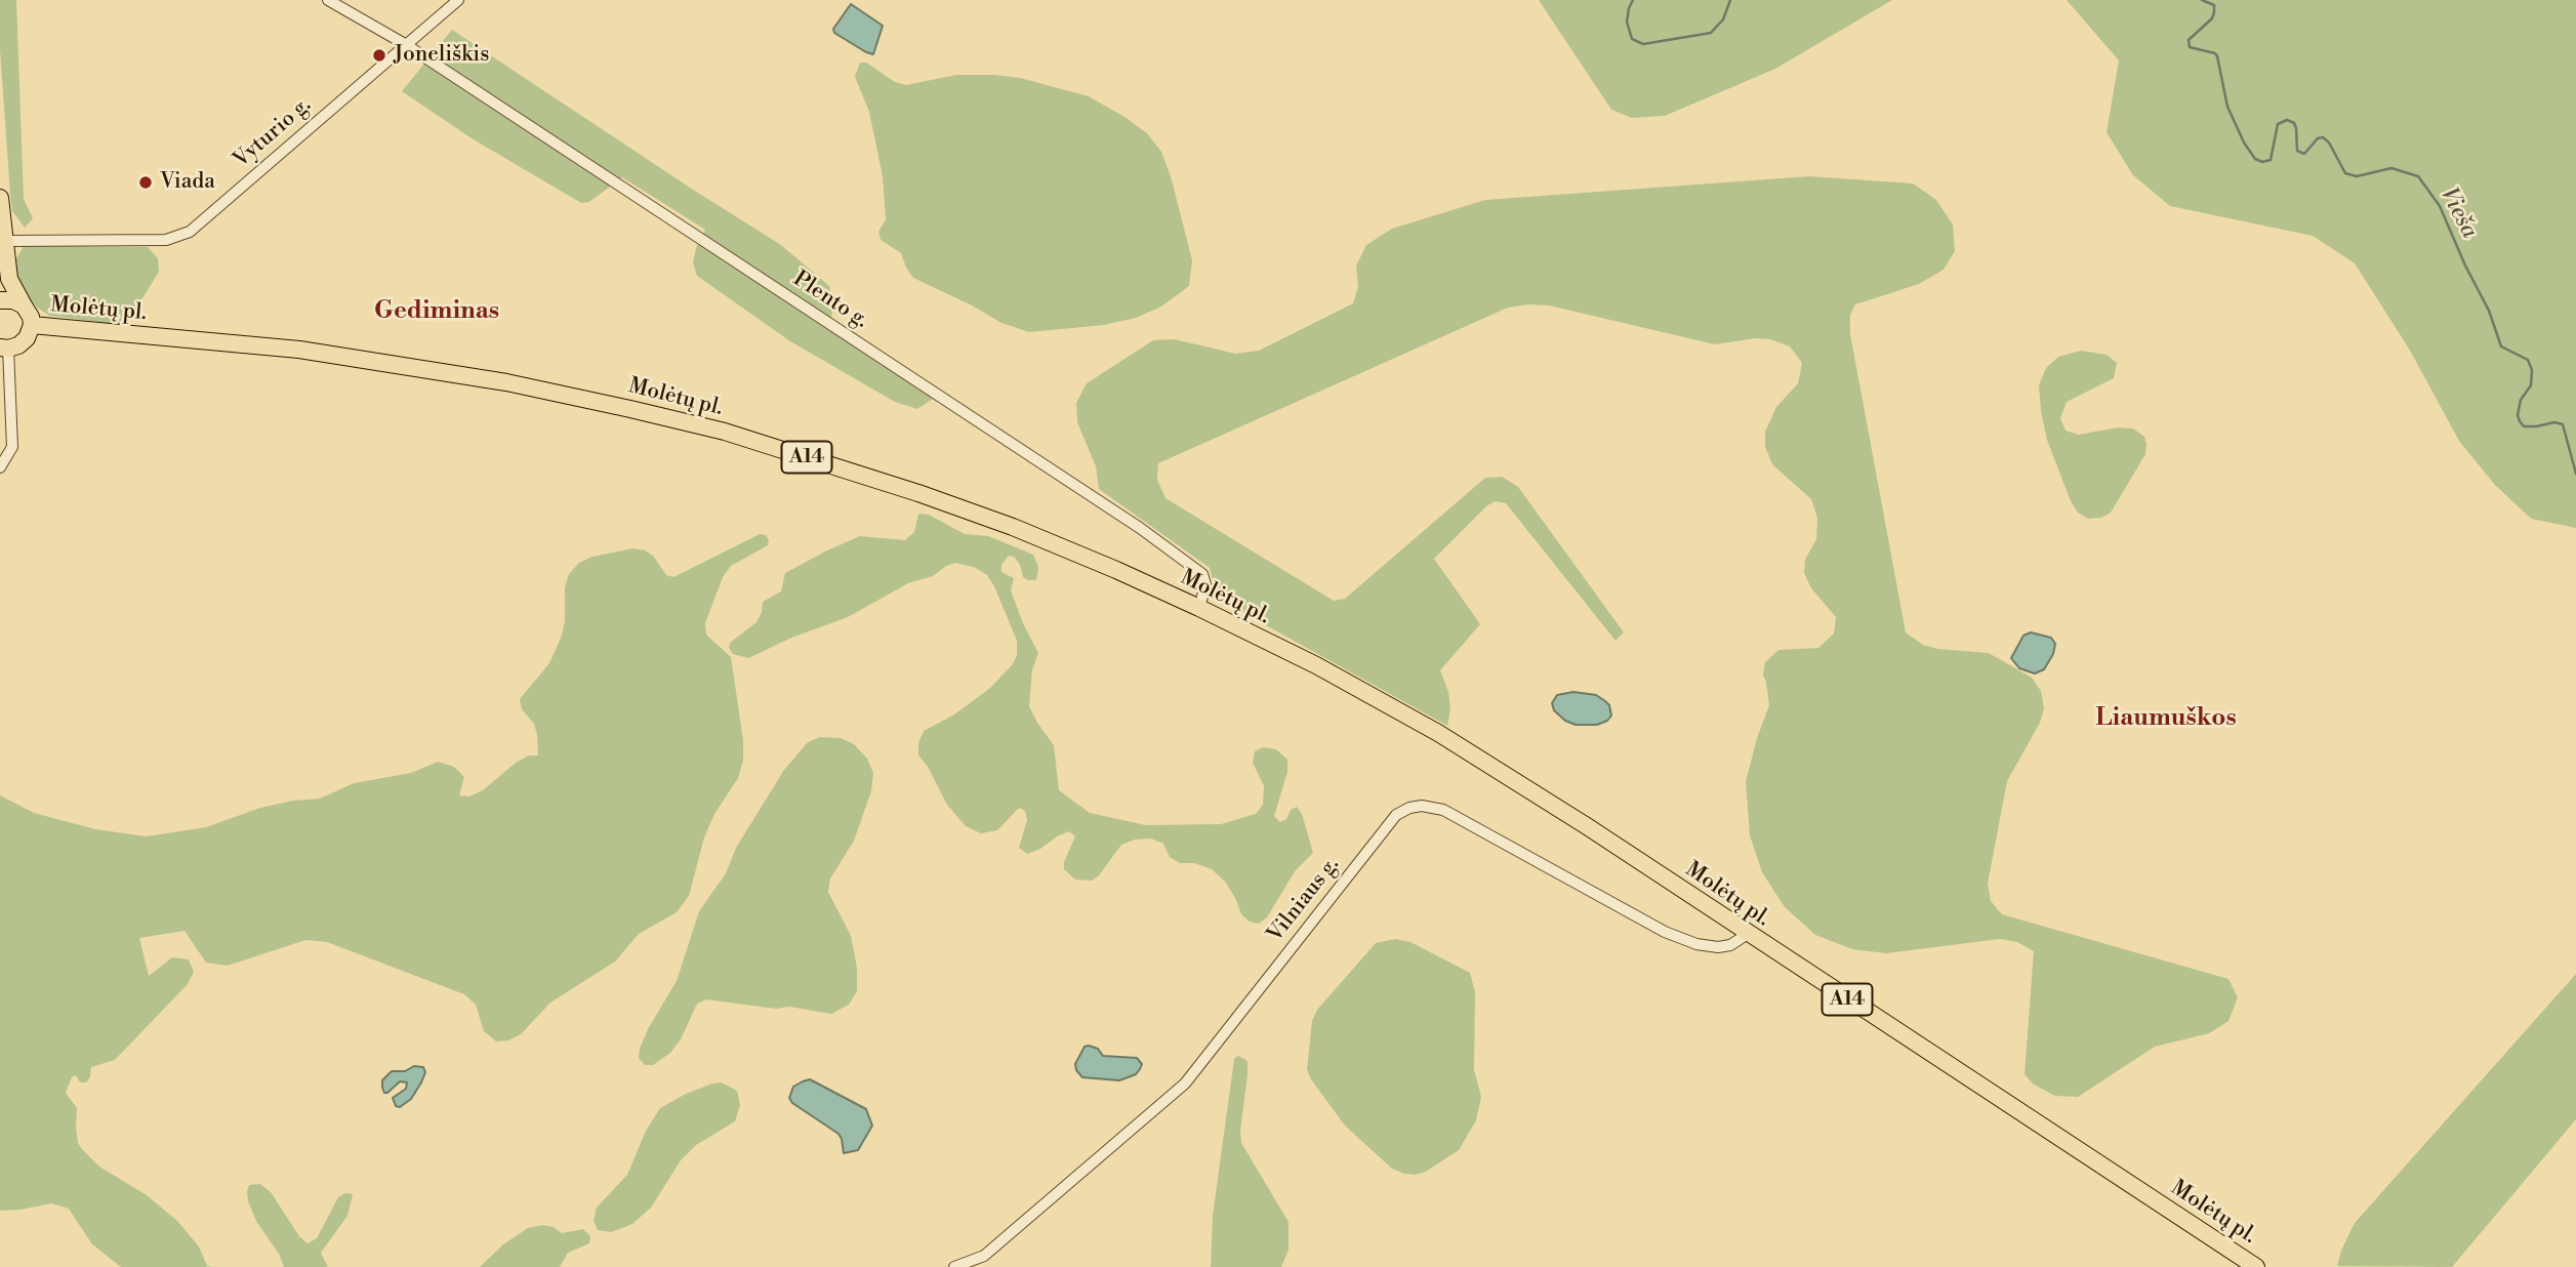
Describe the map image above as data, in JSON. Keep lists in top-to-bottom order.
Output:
{
  "streets": {
    "highway": ["Molėtų pl.", "A14"],
    "street": ["Vyturio g.", "Plento g.", "Vilniaus g."]
  },
  "crossings": [
    ["Vyturio g.", "Plento g."],
    ["Plento g.", "Molėtų pl."],
    ["Molėtų pl.", "Vilniaus g."]
  ],
  "districts": ["Gediminas", "Liaumuškos"],
  "water": ["Vieša"],
  "places": ["Joneliškis", "Viada"]
}
